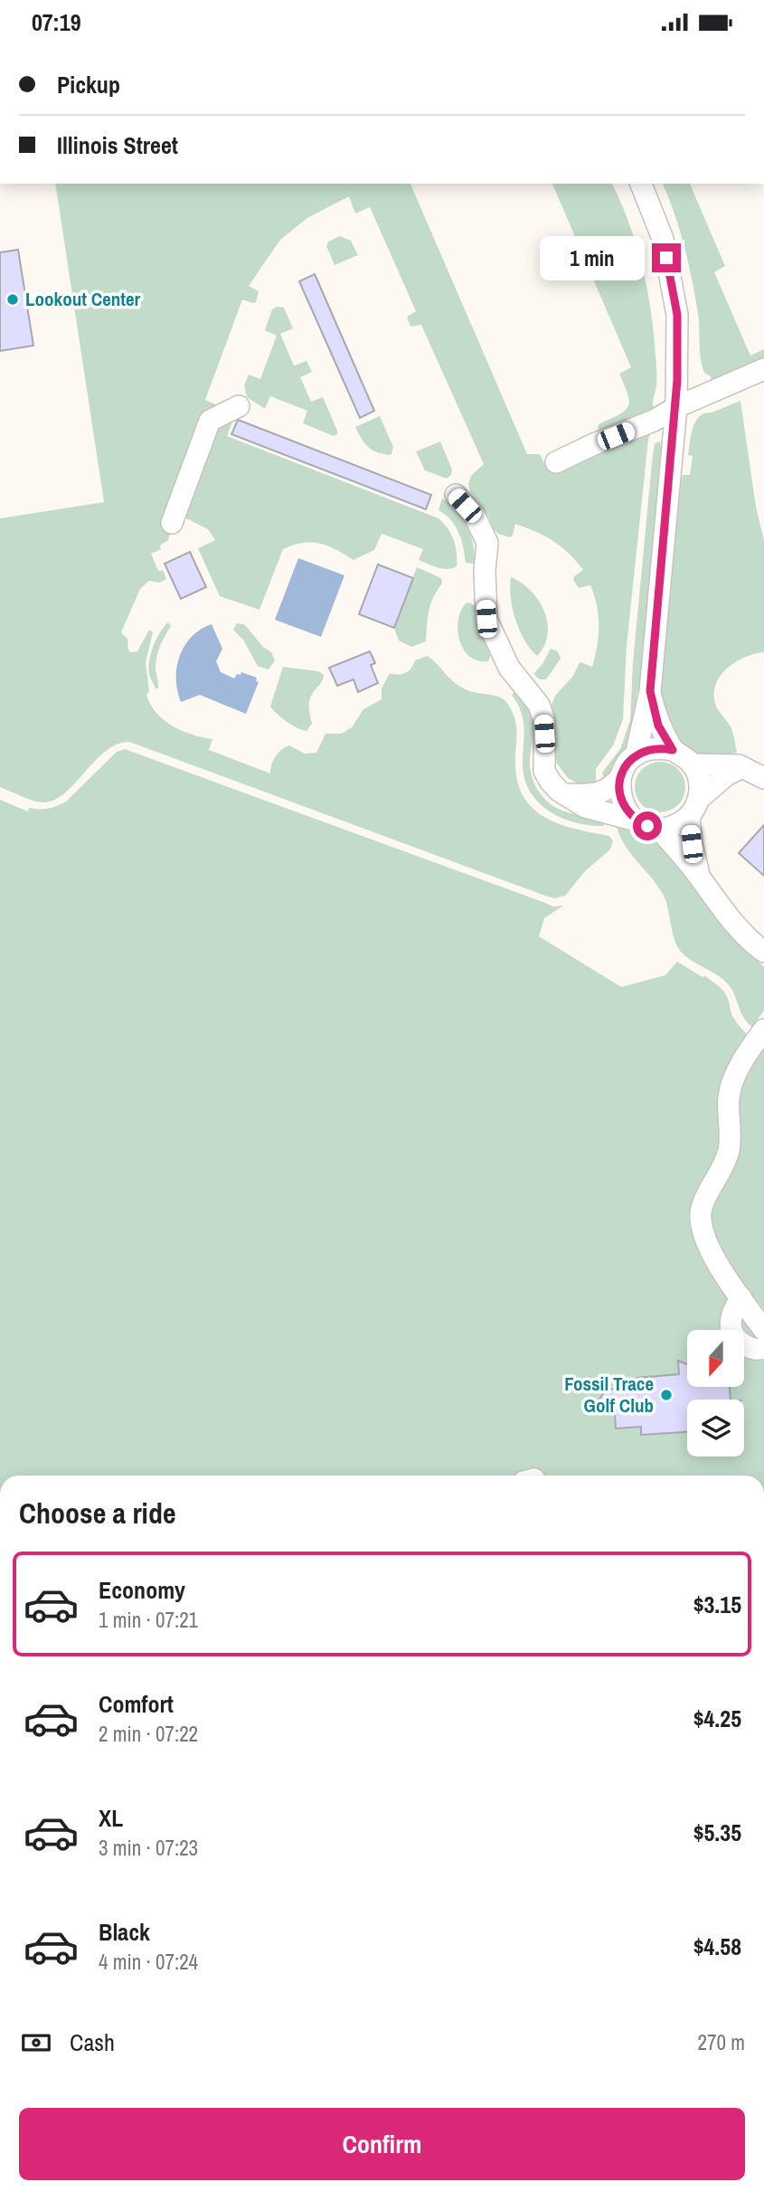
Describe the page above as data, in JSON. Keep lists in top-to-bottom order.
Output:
{
  "places": ["Lookout Center", "Fossil Trace Golf Club"],
  "north": "bottom",
  "page": {
    "status": "07:19",
    "banner": ["Pickup", "Illinois Street"],
    "bubble": "1 min",
    "heading": "Choose a ride",
    "list": [
      {
        "name": "Economy",
        "note": "1 min · 07:21",
        "value": "$3.15"
      },
      {
        "name": "Comfort",
        "note": "2 min · 07:22",
        "value": "$4.25"
      },
      {
        "name": "XL",
        "note": "3 min · 07:23",
        "value": "$5.35"
      },
      {
        "name": "Black",
        "note": "4 min · 07:24",
        "value": "$4.58"
      }
    ],
    "pay": ["Cash", "270 m"],
    "buttons": "Confirm"
  }
}
